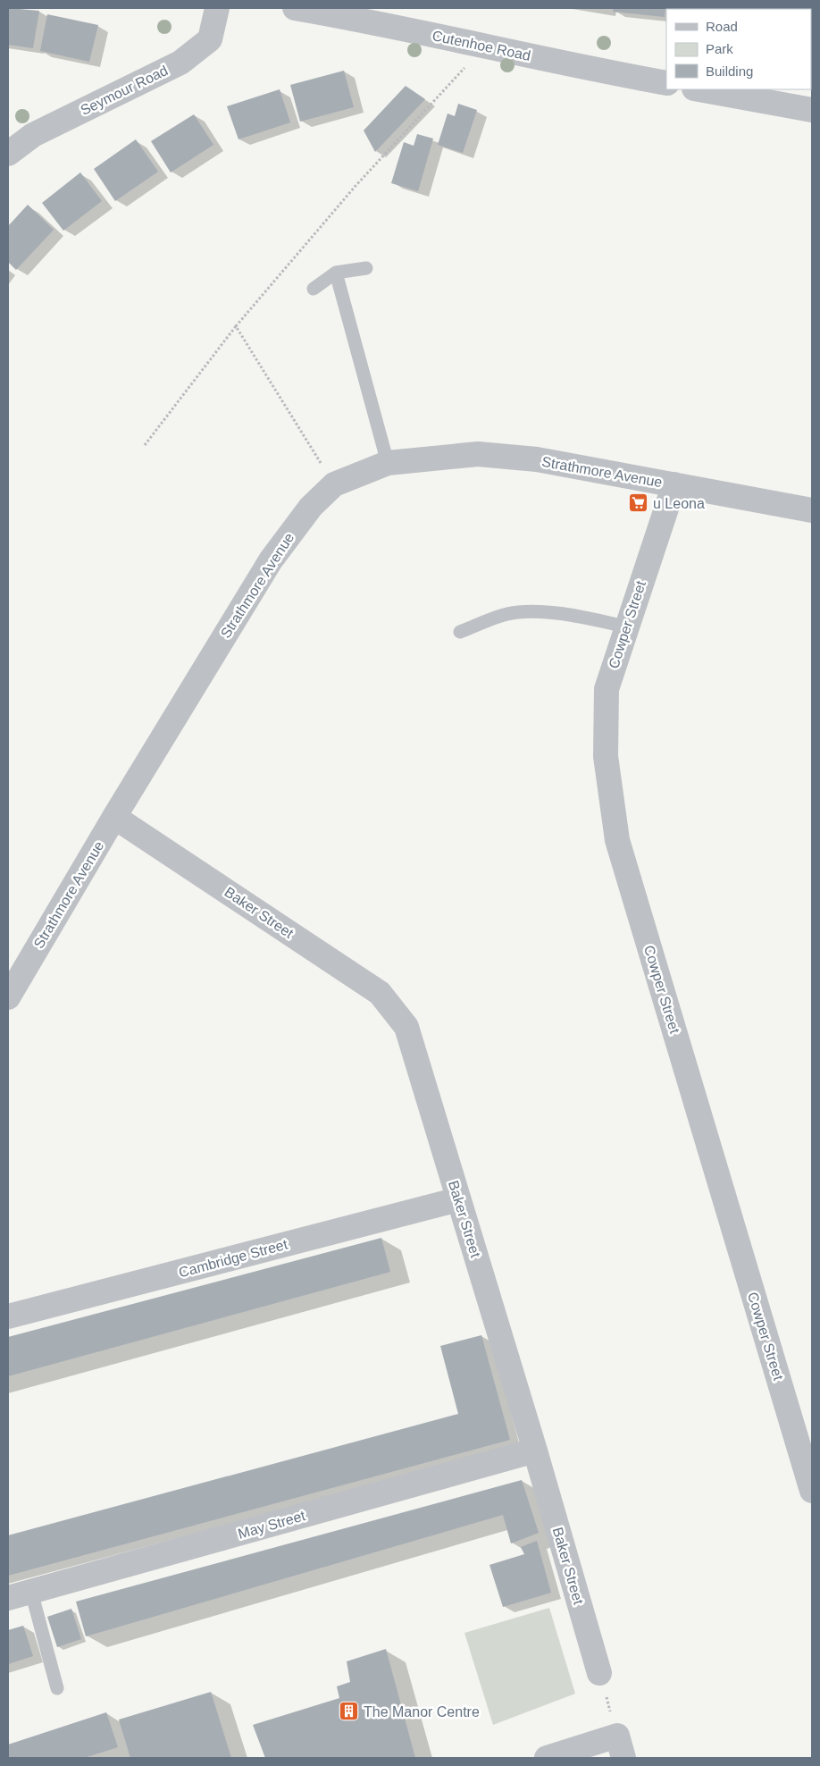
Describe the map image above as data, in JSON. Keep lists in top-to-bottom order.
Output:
{
  "streets": {
    "street": [
      "Cutenhoe Road",
      "Seymour Road",
      "Strathmore Avenue",
      "Cowper Street",
      "Baker Street",
      "Cambridge Street",
      "May Street"
    ]
  },
  "crossings": [
    ["Strathmore Avenue", "Cowper Street"],
    ["Strathmore Avenue", "Baker Street"],
    ["Baker Street", "Cambridge Street"],
    ["Baker Street", "May Street"]
  ],
  "places": {
    "supermarket": ["u Leona"],
    "building": ["The Manor Centre"]
  },
  "legend": ["Road", "Park", "Building"]
}
